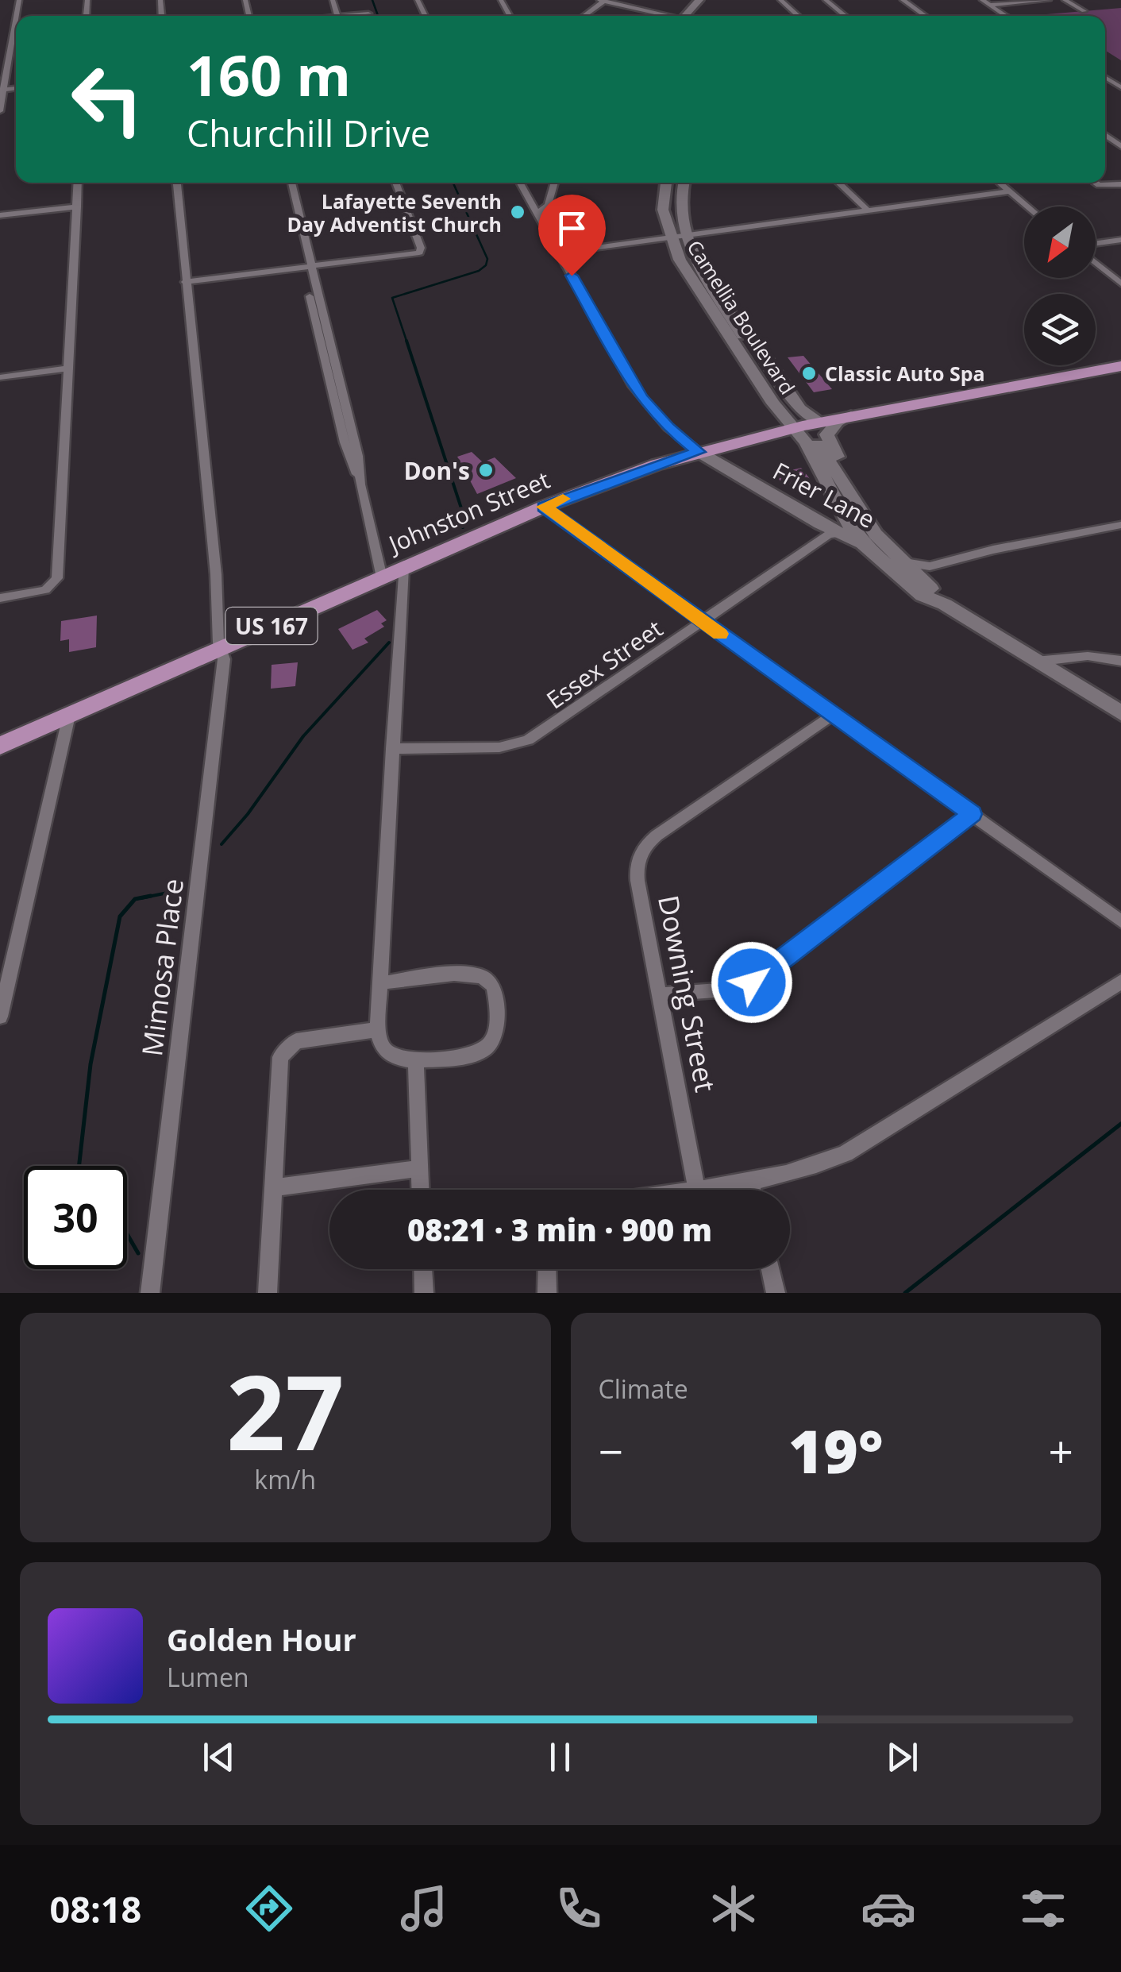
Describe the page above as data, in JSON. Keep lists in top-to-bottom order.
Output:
{
  "streets": {
    "main road": [
      "Camellia Boulevard",
      "Frier Lane",
      "Johnston Street",
      "US 167"
    ],
    "street": ["Essex Street", "Mimosa Place", "Downing Street"]
  },
  "crossings": [
    ["Camellia Boulevard", "Johnston Street"],
    ["Frier Lane", "Johnston Street"],
    ["Frier Lane", "Essex Street"],
    ["Johnston Street", "Mimosa Place"]
  ],
  "places": ["Lafayette Seventh Day Adventist Church", "Classic Auto Spa", "Don's"],
  "north": "bottom left",
  "page": {
    "turn": ["160 m", "Churchill Drive"],
    "limit": "30",
    "trip": "08:21 · 3 min · 900 m",
    "tile": [
      ["27", "km/h"],
      "Climate"
    ],
    "heat": ["−", "19°", "+"],
    "song": ["Golden Hour", "Lumen"],
    "tabs": "08:18"
  }
}
